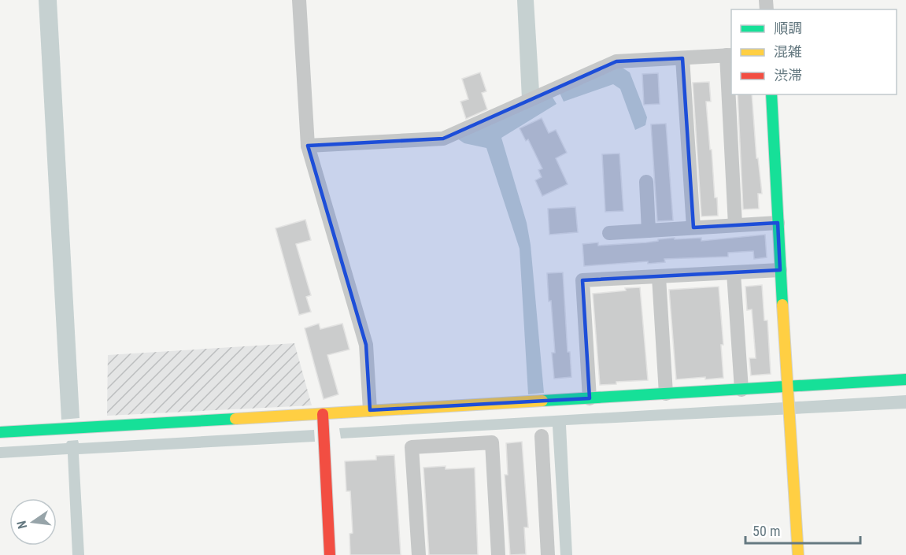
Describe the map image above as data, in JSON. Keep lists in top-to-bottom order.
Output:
{
  "legend": ["順調", "混雑", "渋滞"],
  "scale_bar": "50 m",
  "north": "left"
}
